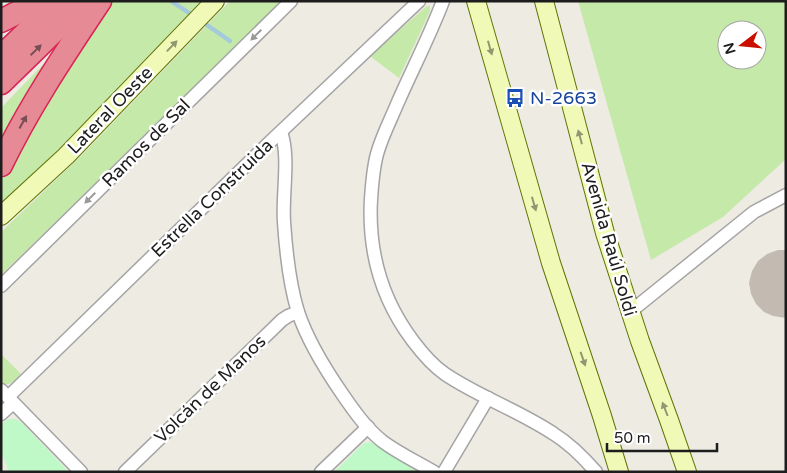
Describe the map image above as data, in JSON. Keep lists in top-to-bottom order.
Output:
{
  "streets": {
    "main road": ["Lateral Oeste", "Avenida Raúl Soldi"],
    "street": ["Ramos de Sal", "Estrella Construida", "Volcán de Manos"]
  },
  "one_way": ["Lateral Oeste", "Ramos de Sal"],
  "places": {
    "bus stop": ["N-2663"]
  },
  "scale_bar": "50 m",
  "north": "left"
}
